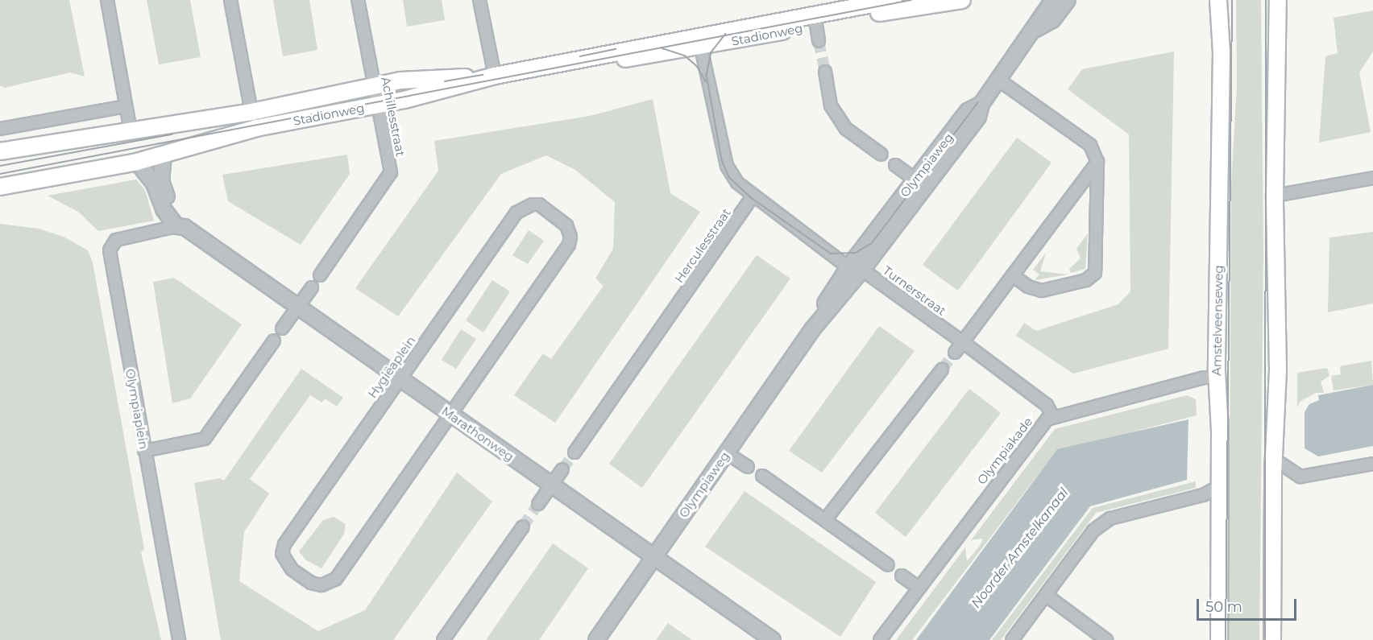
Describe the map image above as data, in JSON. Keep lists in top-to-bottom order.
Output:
{
  "streets": {
    "main road": ["Stadionweg", "Amstelveenseweg"],
    "street": [
      "Achillesstraat",
      "Olympiaweg",
      "Herculesstraat",
      "Turnerstraat",
      "Hygiëaplein",
      "Olympiaplein",
      "Marathonweg",
      "Olympiakade"
    ]
  },
  "crossings": [
    ["Stadionweg", "Achillesstraat"],
    ["Olympiaweg", "Turnerstraat"],
    ["Olympiaweg", "Marathonweg"],
    ["Herculesstraat", "Turnerstraat"],
    ["Turnerstraat", "Olympiakade"],
    ["Amstelveenseweg", "Olympiakade"],
    ["Hygiëaplein", "Marathonweg"],
    ["Olympiaplein", "Marathonweg"]
  ],
  "water": ["Noorder Amstelkanaal"],
  "scale_bar": "50 m"
}
